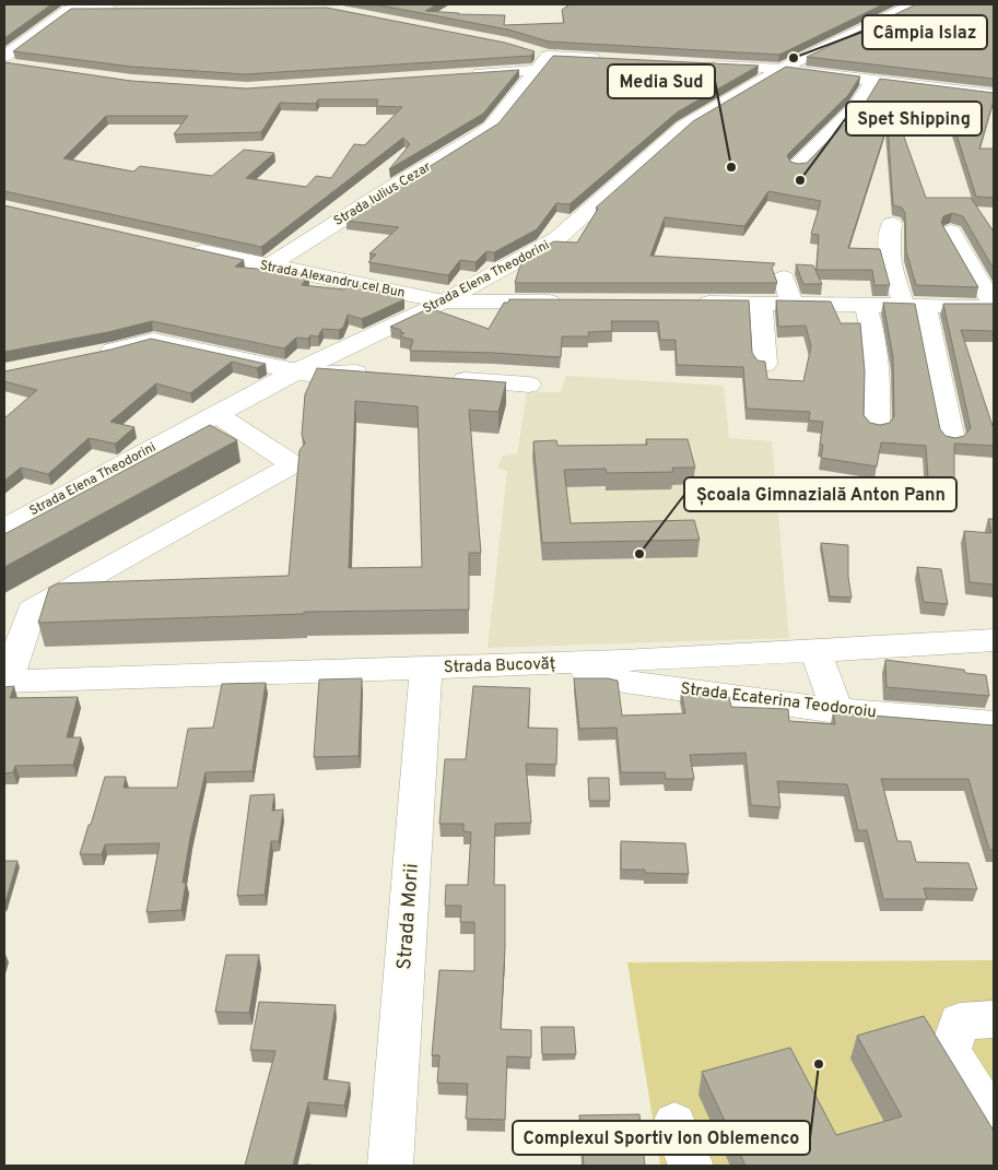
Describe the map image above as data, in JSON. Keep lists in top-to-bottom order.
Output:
{
  "streets": {
    "street": [
      "Strada Iulius Cezar",
      "Strada Elena Theodorini",
      "Strada Alexandru cel Bun",
      "Strada Bucovăț",
      "Strada Ecaterina Teodoroiu",
      "Strada Morii"
    ]
  },
  "crossings": [
    ["Strada Iulius Cezar", "Strada Alexandru cel Bun"],
    ["Strada Elena Theodorini", "Strada Alexandru cel Bun"],
    ["Strada Bucovăț", "Strada Ecaterina Teodoroiu"],
    ["Strada Bucovăț", "Strada Morii"]
  ],
  "places": [
    "Câmpia Islaz",
    "Media Sud",
    "Spet Shipping",
    "Școala Gimnazială Anton Pann",
    "Complexul Sportiv Ion Oblemenco"
  ]
}
